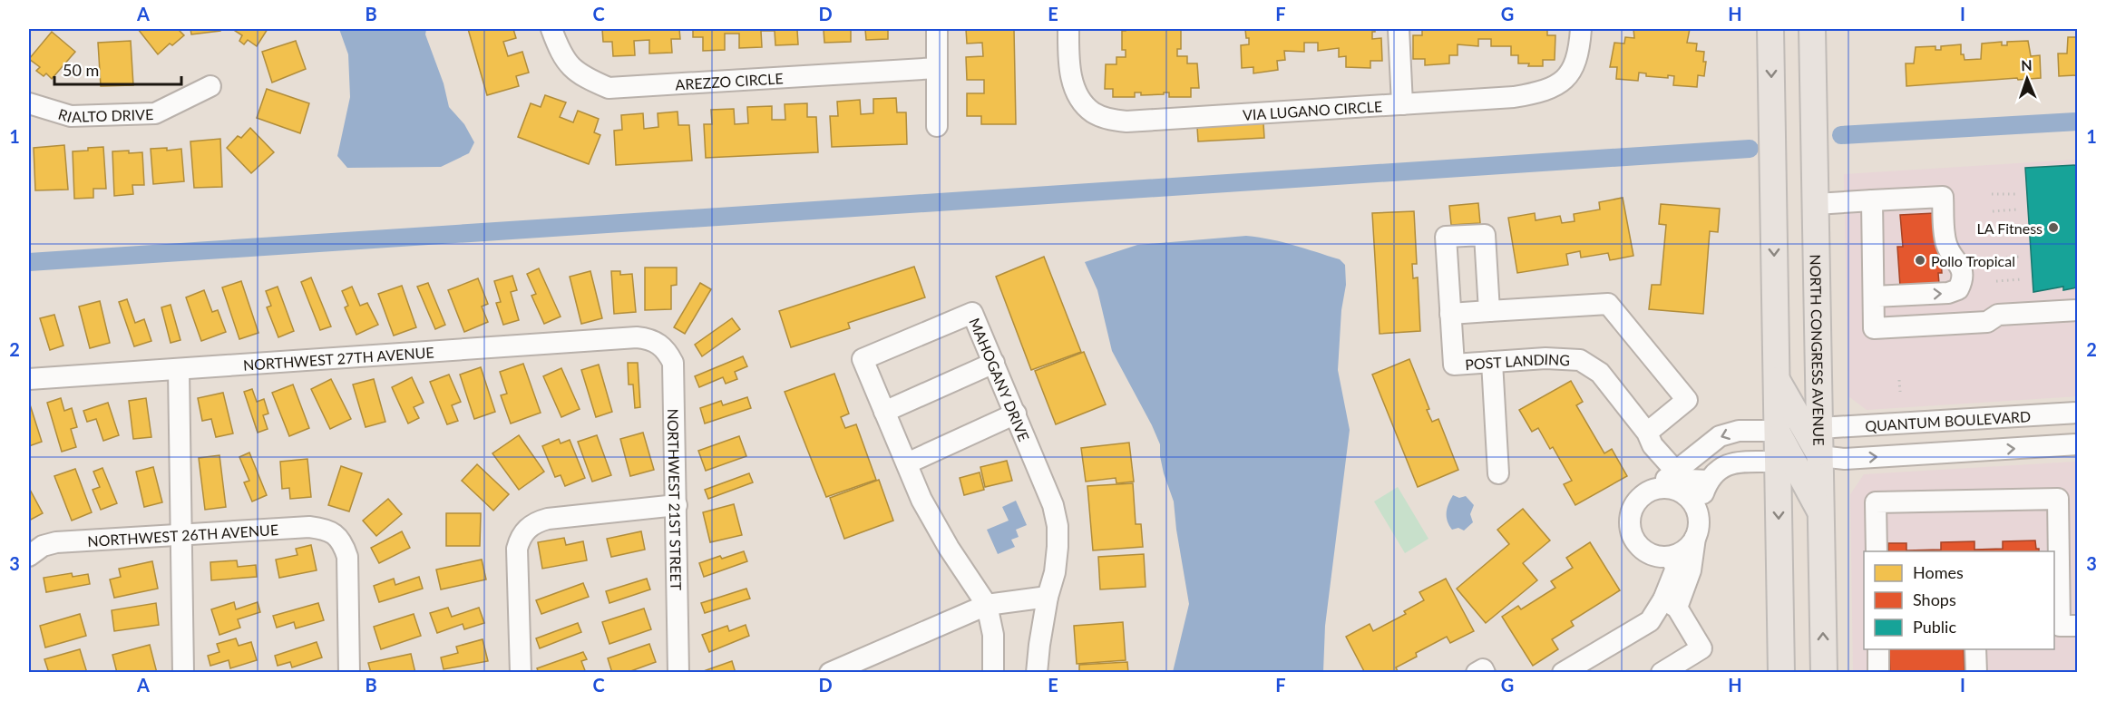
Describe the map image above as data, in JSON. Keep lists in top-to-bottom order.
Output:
{
  "streets": {
    "main road": ["NORTH CONGRESS AVENUE"],
    "street": [
      "AREZZO CIRCLE",
      "VIA LUGANO CIRCLE",
      "RIALTO DRIVE",
      "NORTHWEST 27TH AVENUE",
      "POST LANDING",
      "MAHOGANY DRIVE",
      "QUANTUM BOULEVARD",
      "NORTHWEST 21ST STREET",
      "NORTHWEST 26TH AVENUE"
    ]
  },
  "crossings": [
    ["NORTH CONGRESS AVENUE", "QUANTUM BOULEVARD"],
    ["NORTHWEST 27TH AVENUE", "NORTHWEST 21ST STREET"]
  ],
  "places": ["LA Fitness", "Pollo Tropical"],
  "legend": ["Homes", "Shops", "Public"],
  "scale_bar": "50 m",
  "north": "top",
  "grid": {
    "columns": [
      "A",
      "B",
      "C",
      "D",
      "E",
      "F",
      "G",
      "H",
      "I"
    ],
    "rows": ["1", "2", "3"]
  }
}
